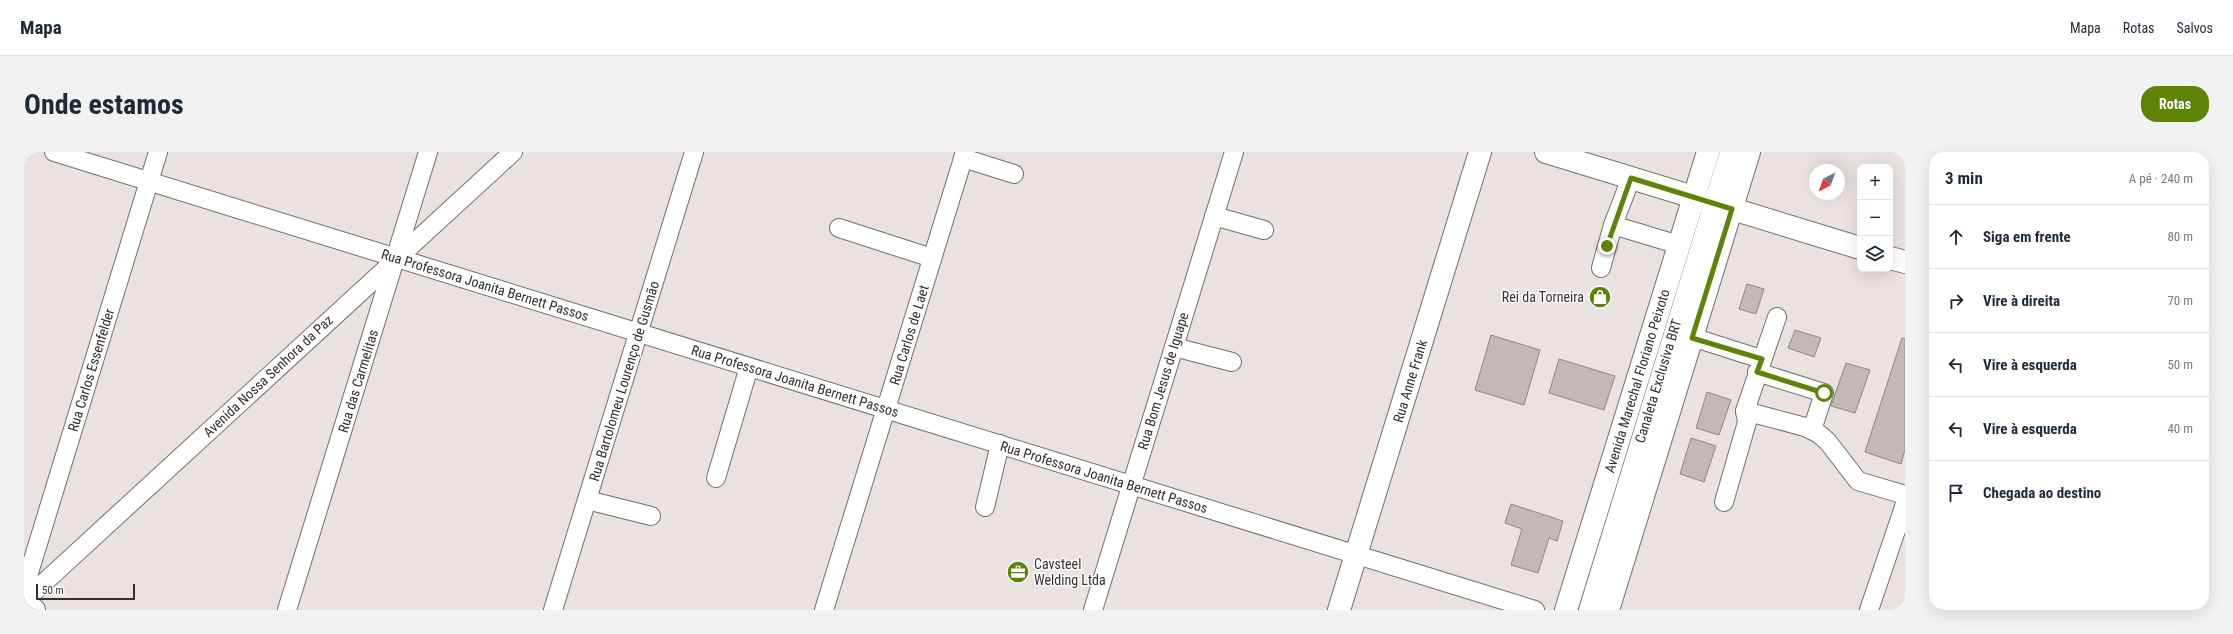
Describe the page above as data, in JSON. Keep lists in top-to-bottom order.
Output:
{
  "streets": {
    "main road": ["Rua Anne Frank", "Avenida Marechal Floriano Peixoto"],
    "street": [
      "Rua Professora Joanita Bernett Passos",
      "Rua Carlos de Laet",
      "Rua Carlos Essenfelder",
      "Avenida Nossa Senhora da Paz",
      "Rua das Carmelitas",
      "Rua Bartolomeu Lourenço de Gusmão",
      "Rua Bom Jesus de Iguape",
      "Canaleta Exclusiva BRT"
    ]
  },
  "crossings": [
    ["Rua Professora Joanita Bernett Passos", "Rua Carlos de Laet"],
    ["Rua Professora Joanita Bernett Passos", "Rua Carlos Essenfelder"],
    ["Rua Professora Joanita Bernett Passos", "Avenida Nossa Senhora da Paz"],
    ["Rua Professora Joanita Bernett Passos", "Rua das Carmelitas"],
    ["Rua Professora Joanita Bernett Passos", "Rua Bartolomeu Lourenço de Gusmão"],
    ["Rua Professora Joanita Bernett Passos", "Rua Bom Jesus de Iguape"],
    ["Rua Professora Joanita Bernett Passos", "Rua Anne Frank"],
    ["Avenida Nossa Senhora da Paz", "Rua das Carmelitas"],
    ["Avenida Marechal Floriano Peixoto", "Canaleta Exclusiva BRT"]
  ],
  "places": {
    "shop": ["Rei da Torneira"],
    "office": ["Cavsteel Welding Ltda"]
  },
  "scale_bar": "50 m",
  "north": "bottom left",
  "page": {
    "header": "Mapa",
    "nav": ["Mapa", "Rotas", "Salvos"],
    "buttons": "Rotas",
    "title": "Onde estamos",
    "heading": ["3 min", "A pé · 240 m"],
    "map_buttons": ["+", "−"],
    "list": [
      ["Siga em frente", "80 m"],
      ["Vire à direita", "70 m"],
      ["Vire à esquerda", "50 m"],
      ["Vire à esquerda", "40 m"],
      "Chegada ao destino"
    ],
    "scale": "50 m"
  }
}
